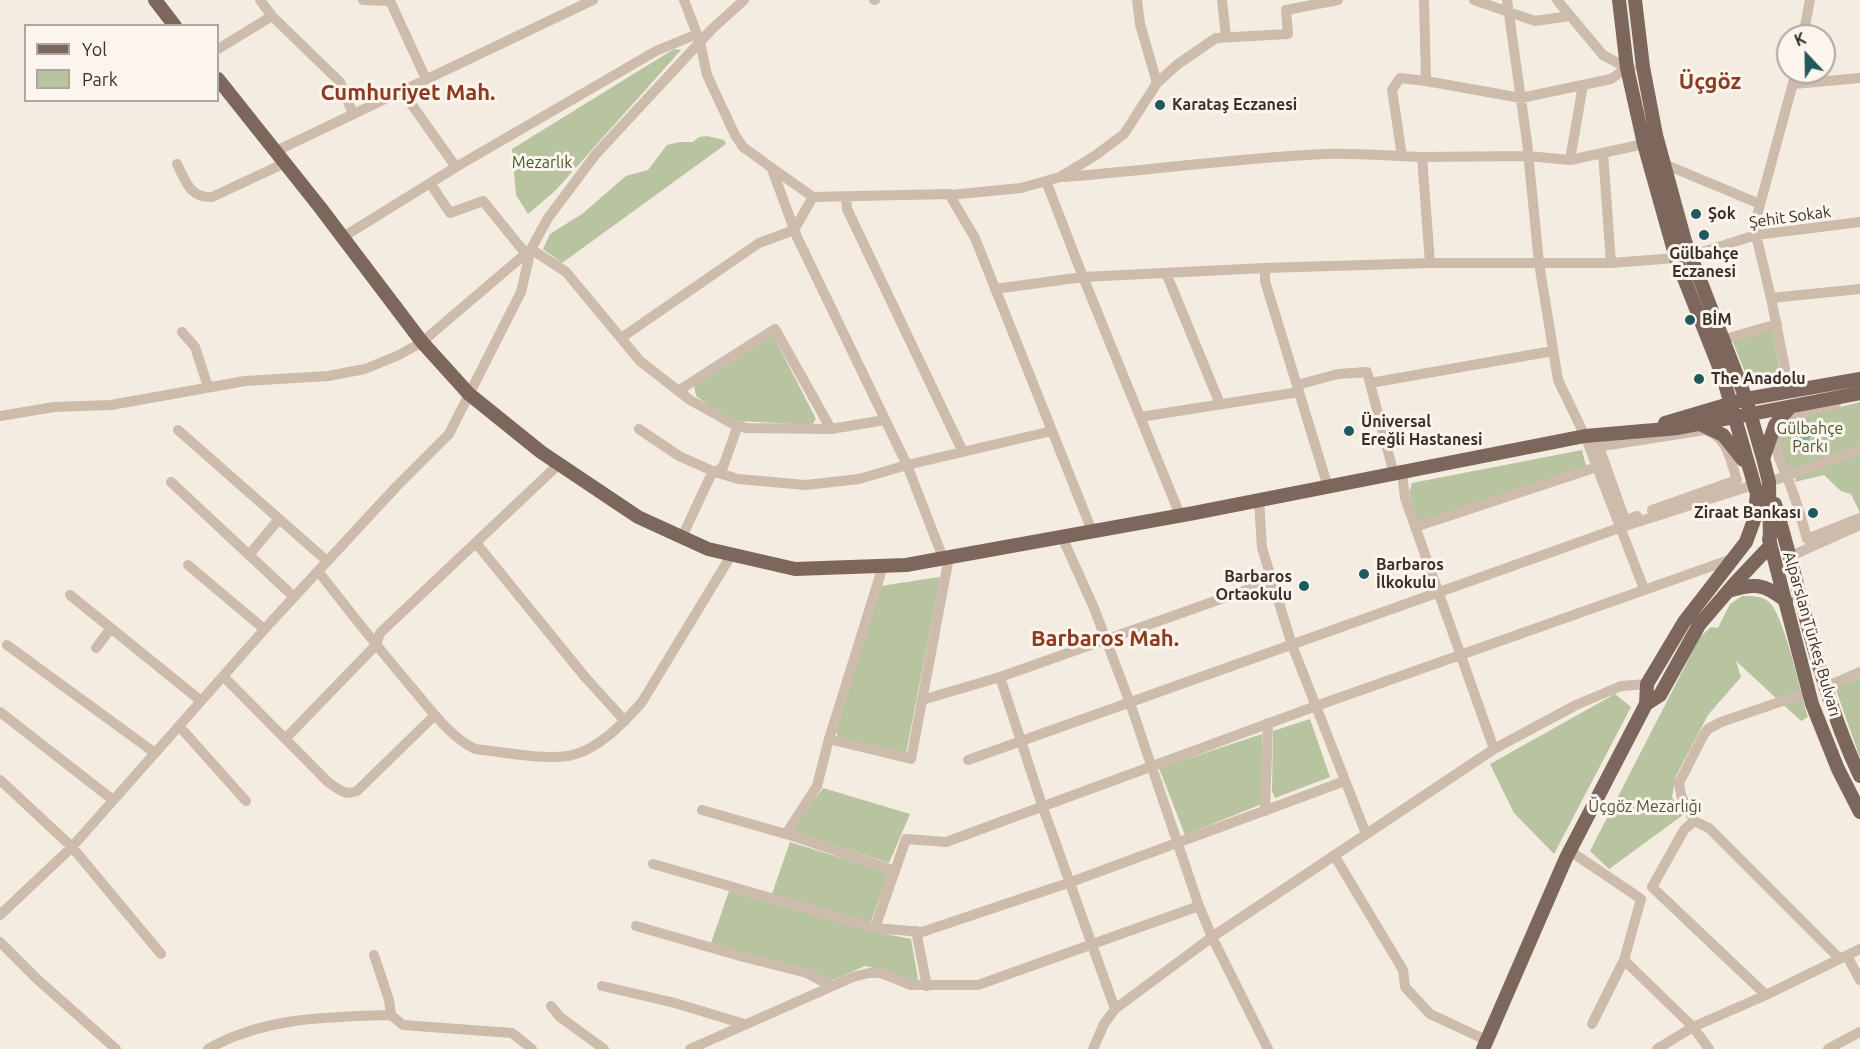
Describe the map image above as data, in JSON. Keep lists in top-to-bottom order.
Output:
{
  "streets": {
    "main road": ["Alparslan Türkeş Bulvarı"],
    "street": ["Şehit Sokak"]
  },
  "districts": ["Üçgöz", "Cumhuriyet Mah.", "Barbaros Mah."],
  "parks": ["Mezarlık", "Gülbahçe Parkı", "Üçgöz Mezarlığı"],
  "places": [
    "Karataş Eczanesi",
    "Şok",
    "Gülbahçe Eczanesi",
    "BİM",
    "The Anadolu",
    "Üniversal Ereğli Hastanesi",
    "Ziraat Bankası",
    "Barbaros İlkokulu",
    "Barbaros Ortaokulu"
  ],
  "legend": ["Yol", "Park"],
  "north": "top"
}
